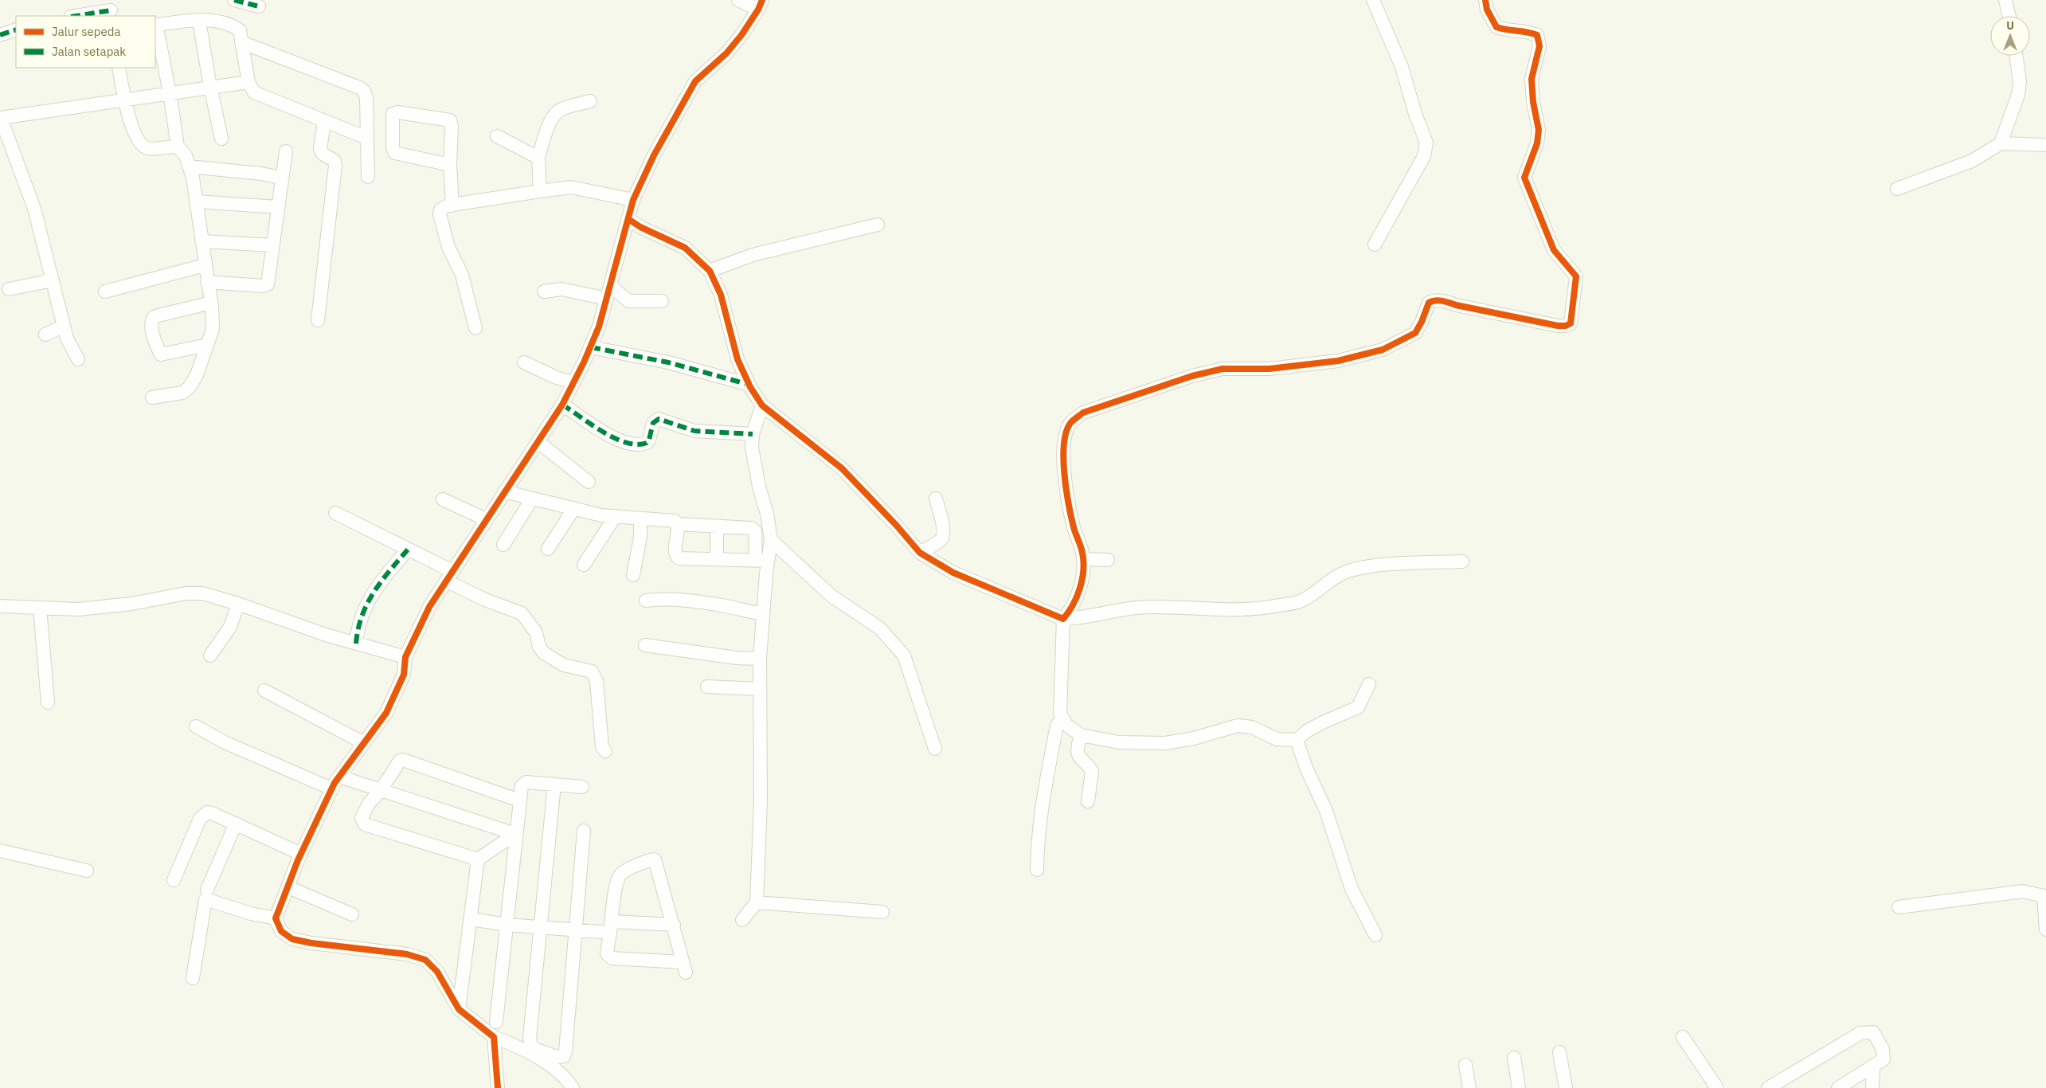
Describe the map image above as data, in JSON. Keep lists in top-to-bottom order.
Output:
{
  "legend": ["Jalur sepeda", "Jalan setapak"],
  "north": "top"
}
